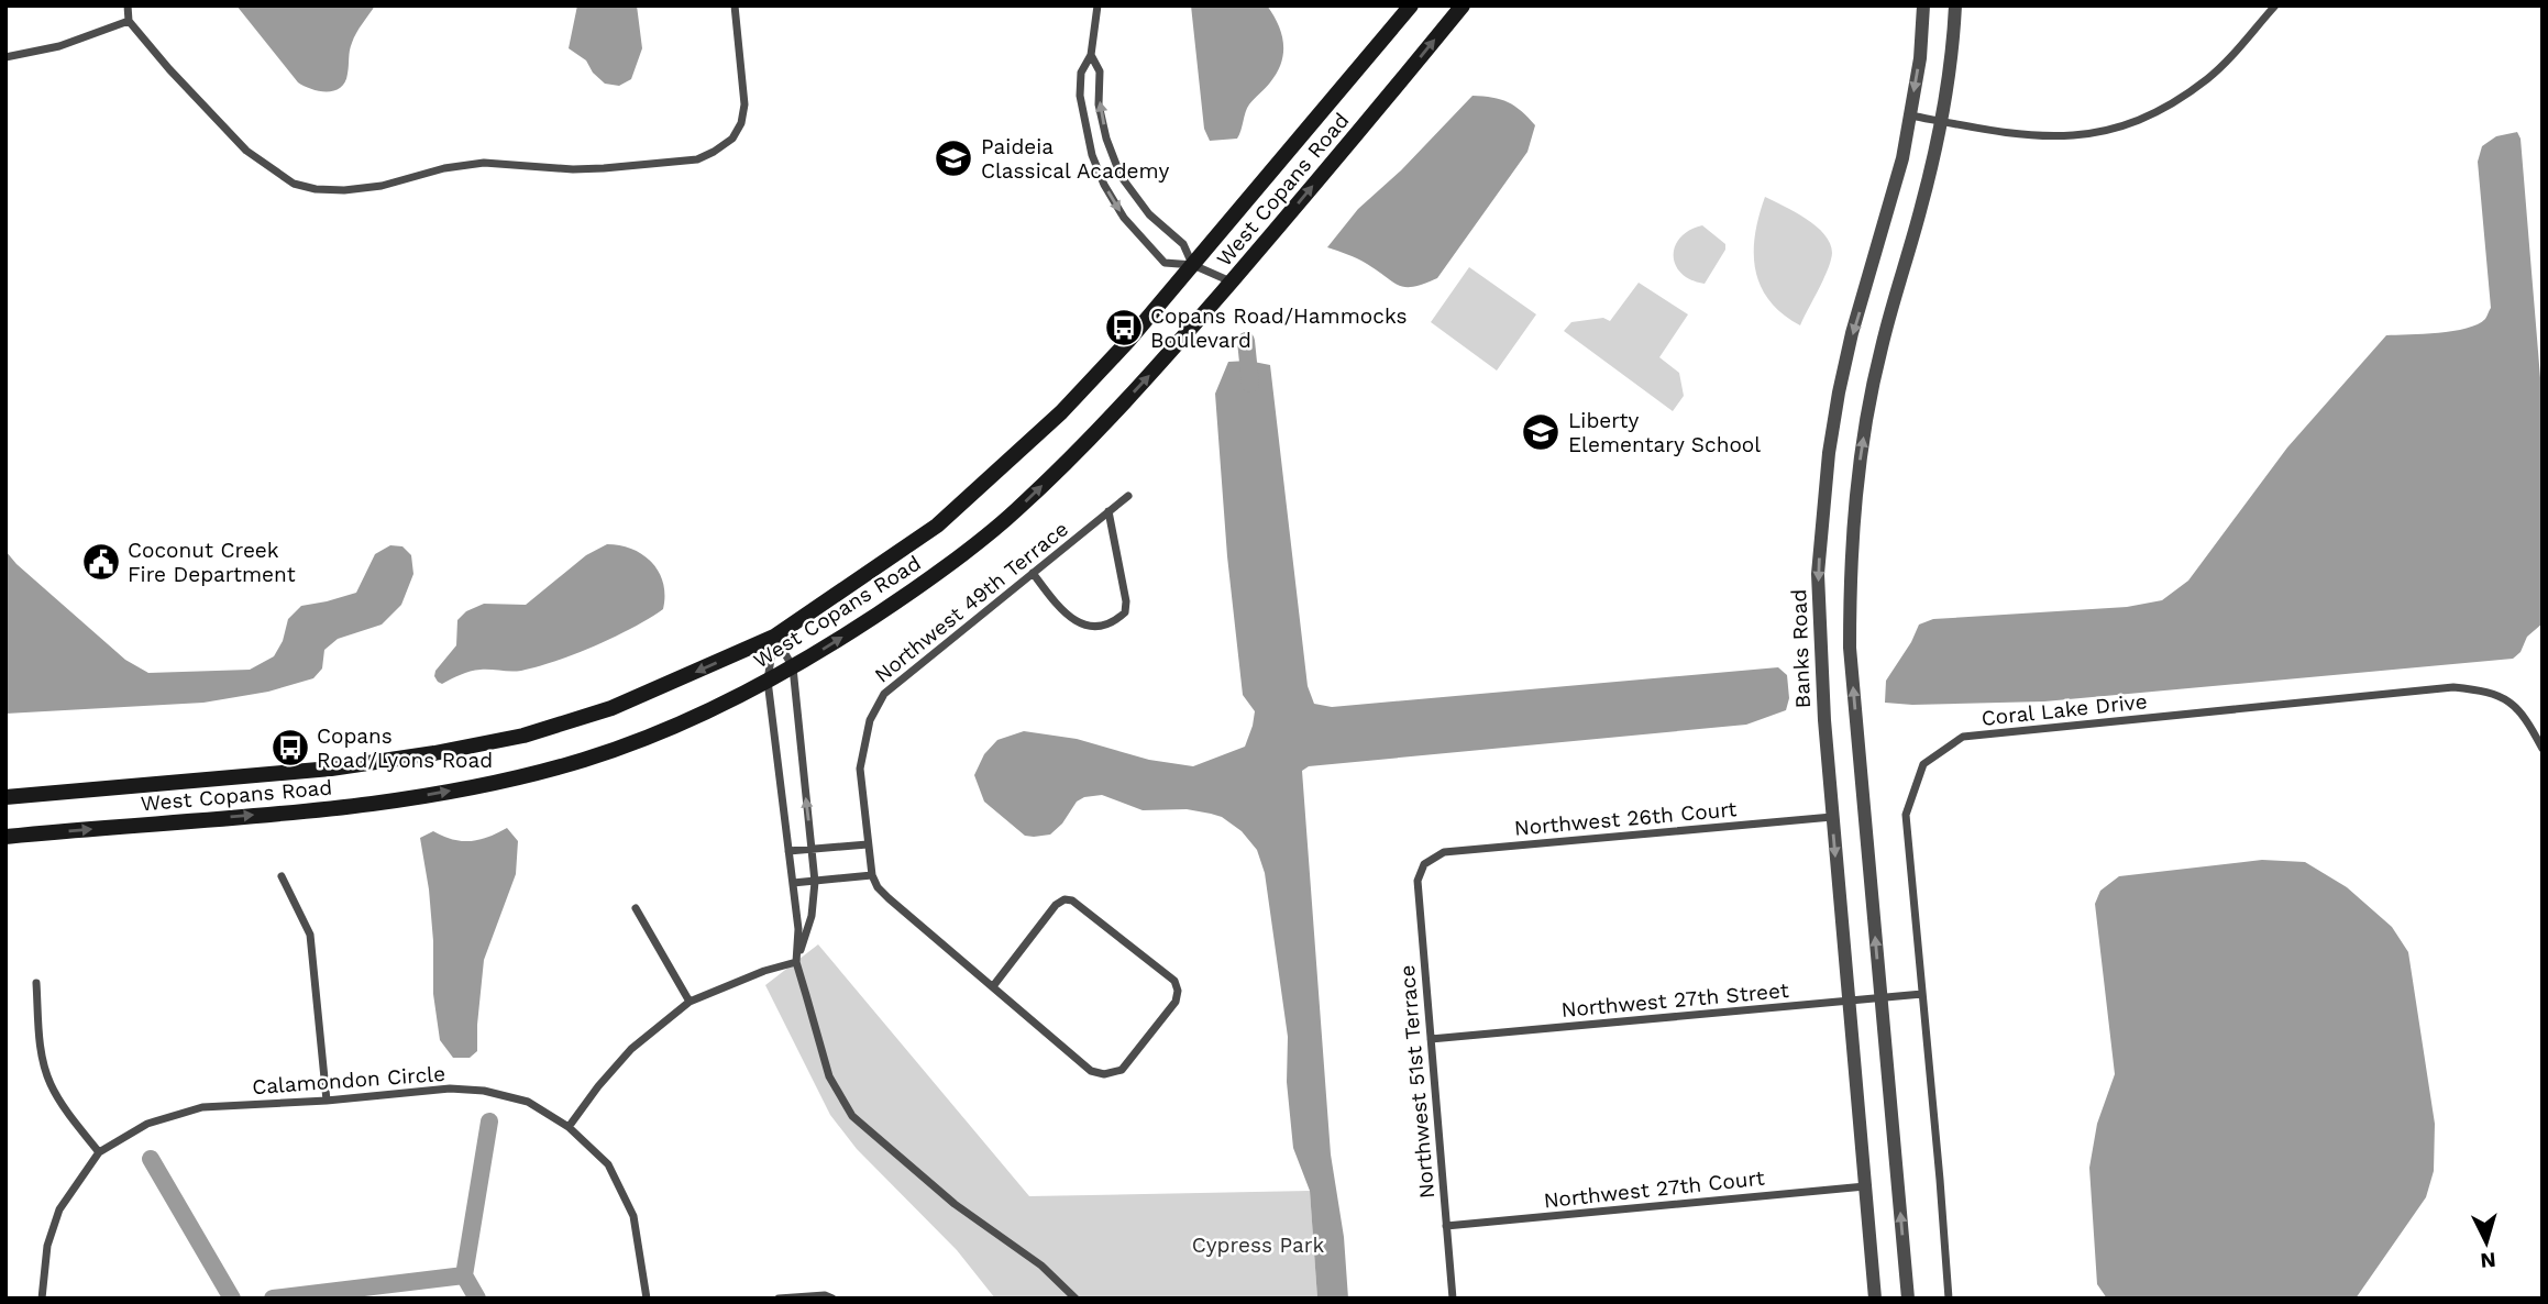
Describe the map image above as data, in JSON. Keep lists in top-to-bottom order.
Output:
{
  "streets": {
    "main road": ["West Copans Road"],
    "street": [
      "Northwest 49th Terrace",
      "Banks Road",
      "Coral Lake Drive",
      "Northwest 26th Court",
      "Northwest 27th Street",
      "Calamondon Circle",
      "Northwest 51st Terrace",
      "Northwest 27th Court"
    ]
  },
  "crossings": [
    ["Banks Road", "Northwest 26th Court"],
    ["Banks Road", "Northwest 27th Street"],
    ["Banks Road", "Northwest 27th Court"],
    ["Coral Lake Drive", "Northwest 27th Street"],
    ["Northwest 26th Court", "Northwest 51st Terrace"],
    ["Northwest 27th Street", "Northwest 51st Terrace"],
    ["Northwest 51st Terrace", "Northwest 27th Court"]
  ],
  "parks": ["Cypress Park"],
  "places": {
    "school or university": ["Paideia Classical Academy", "Liberty Elementary School"],
    "bus stop": ["Copans Road/Hammocks Boulevard", "Copans Road/Lyons Road"],
    "public building": ["Coconut Creek Fire Department"]
  },
  "north": "bottom"
}
